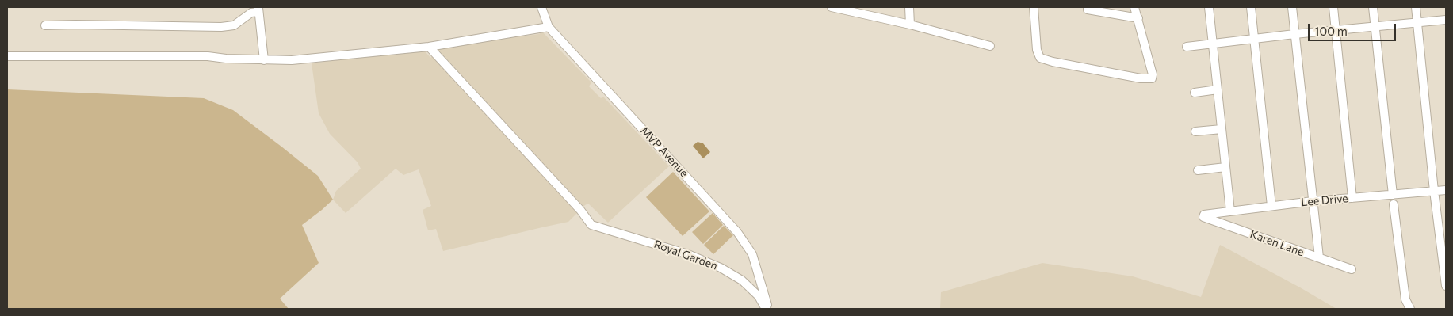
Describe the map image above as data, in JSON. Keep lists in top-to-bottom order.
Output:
{
  "streets": {
    "street": [
      "MVP Avenue",
      "Lee Drive",
      "Karen Lane",
      "Royal Garden"
    ]
  },
  "crossings": [
    ["MVP Avenue", "Royal Garden"],
    ["Lee Drive", "Karen Lane"]
  ],
  "scale_bar": "100 m"
}
